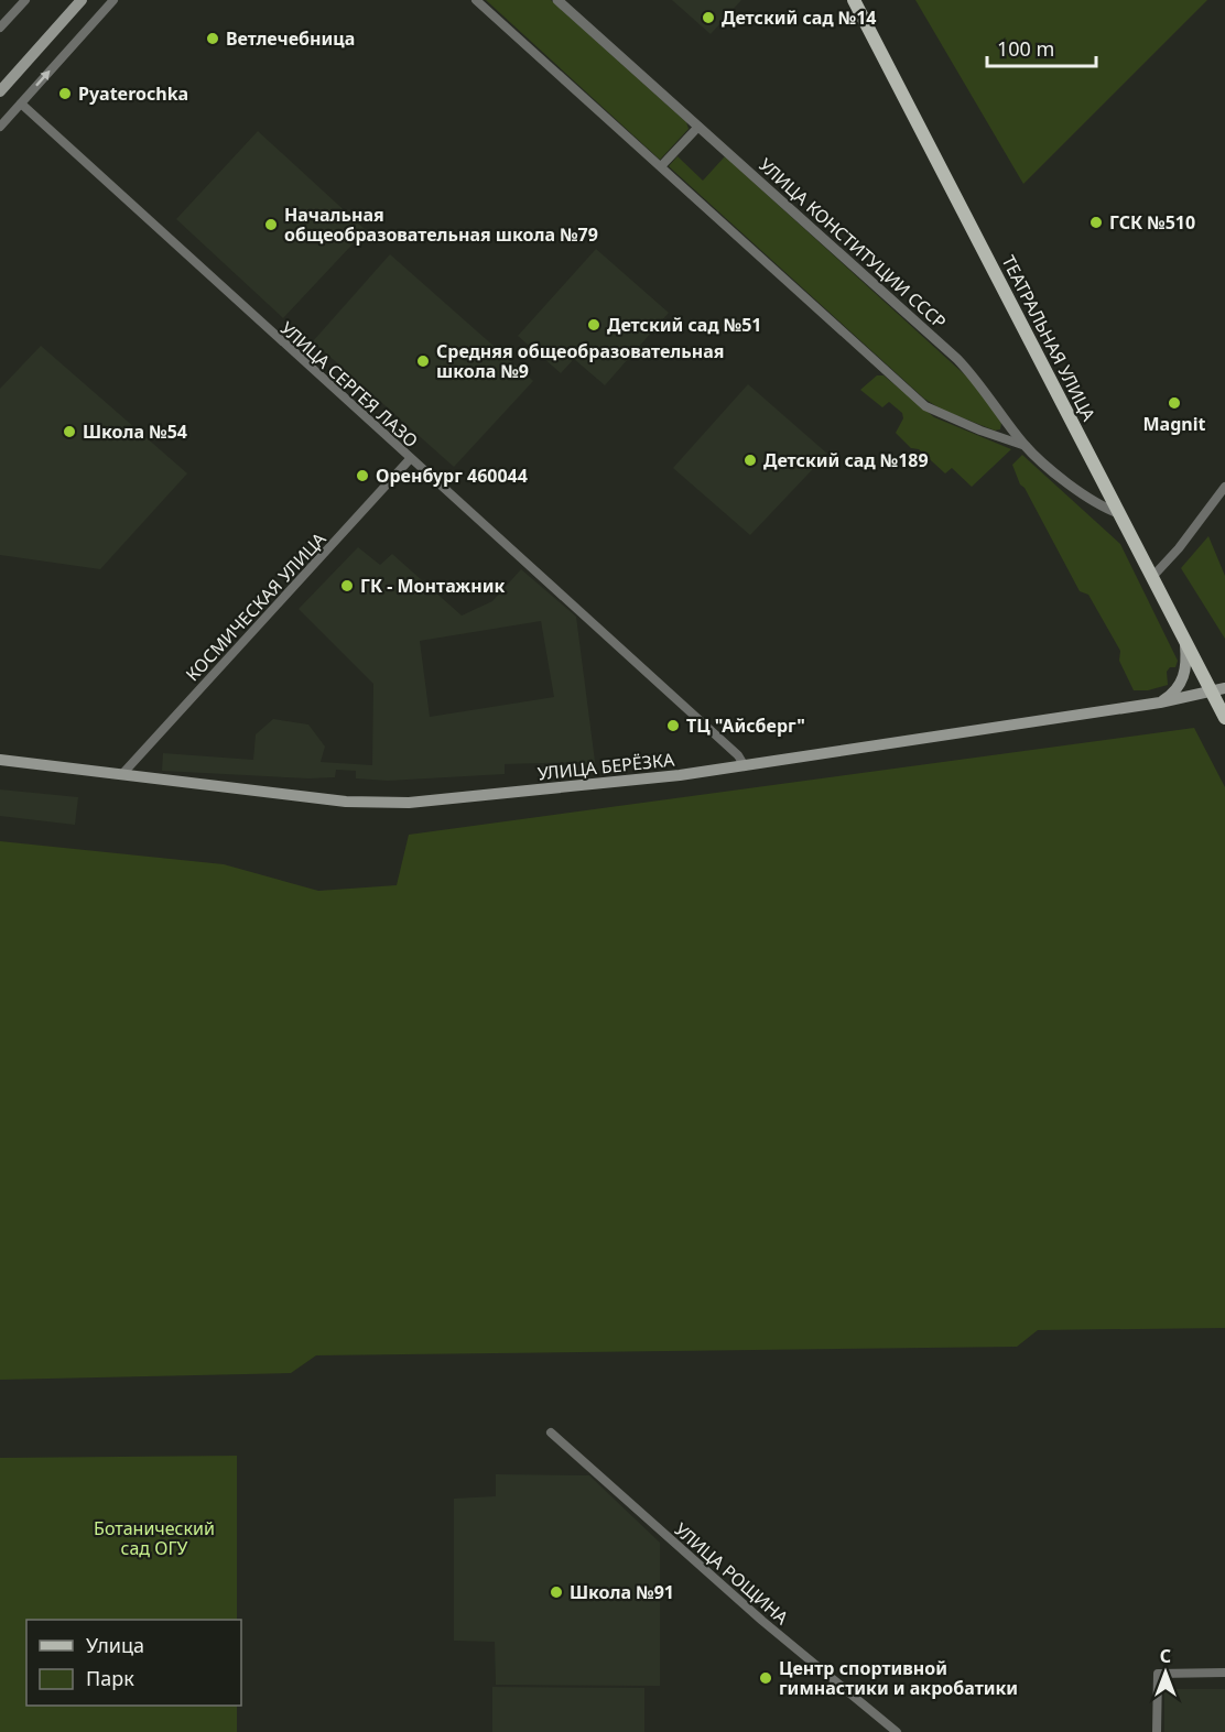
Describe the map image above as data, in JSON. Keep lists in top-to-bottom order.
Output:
{
  "streets": {
    "main road": ["ТЕАТРАЛЬНАЯ УЛИЦА", "УЛИЦА БЕРЁЗКА"],
    "street": [
      "УЛИЦА КОНСТИТУЦИИ СССР",
      "УЛИЦА СЕРГЕЯ ЛАЗО",
      "КОСМИЧЕСКАЯ УЛИЦА",
      "УЛИЦА РОЩИНА"
    ]
  },
  "crossings": [
    ["УЛИЦА КОНСТИТУЦИИ СССР", "ТЕАТРАЛЬНАЯ УЛИЦА"],
    ["ТЕАТРАЛЬНАЯ УЛИЦА", "УЛИЦА БЕРЁЗКА"],
    ["УЛИЦА СЕРГЕЯ ЛАЗО", "КОСМИЧЕСКАЯ УЛИЦА"],
    ["УЛИЦА СЕРГЕЯ ЛАЗО", "УЛИЦА БЕРЁЗКА"],
    ["КОСМИЧЕСКАЯ УЛИЦА", "УЛИЦА БЕРЁЗКА"]
  ],
  "parks": ["Ботанический сад ОГУ"],
  "places": [
    "Детский сад №14",
    "Ветлечебница",
    "Pyaterochka",
    "ГСК №510",
    "Начальная общеобразовательная школа №79",
    "Детский сад №51",
    "Средняя общеобразовательная школа №9",
    "Magnit",
    "Школа №54",
    "Детский сад №189",
    "Оренбург 460044",
    "ГК - Монтажник",
    "ТЦ \"Айсберг\"",
    "Школа №91",
    "Центр спортивной гимнастики и акробатики"
  ],
  "legend": ["Улица", "Парк"],
  "scale_bar": "100 m",
  "north": "top"
}
